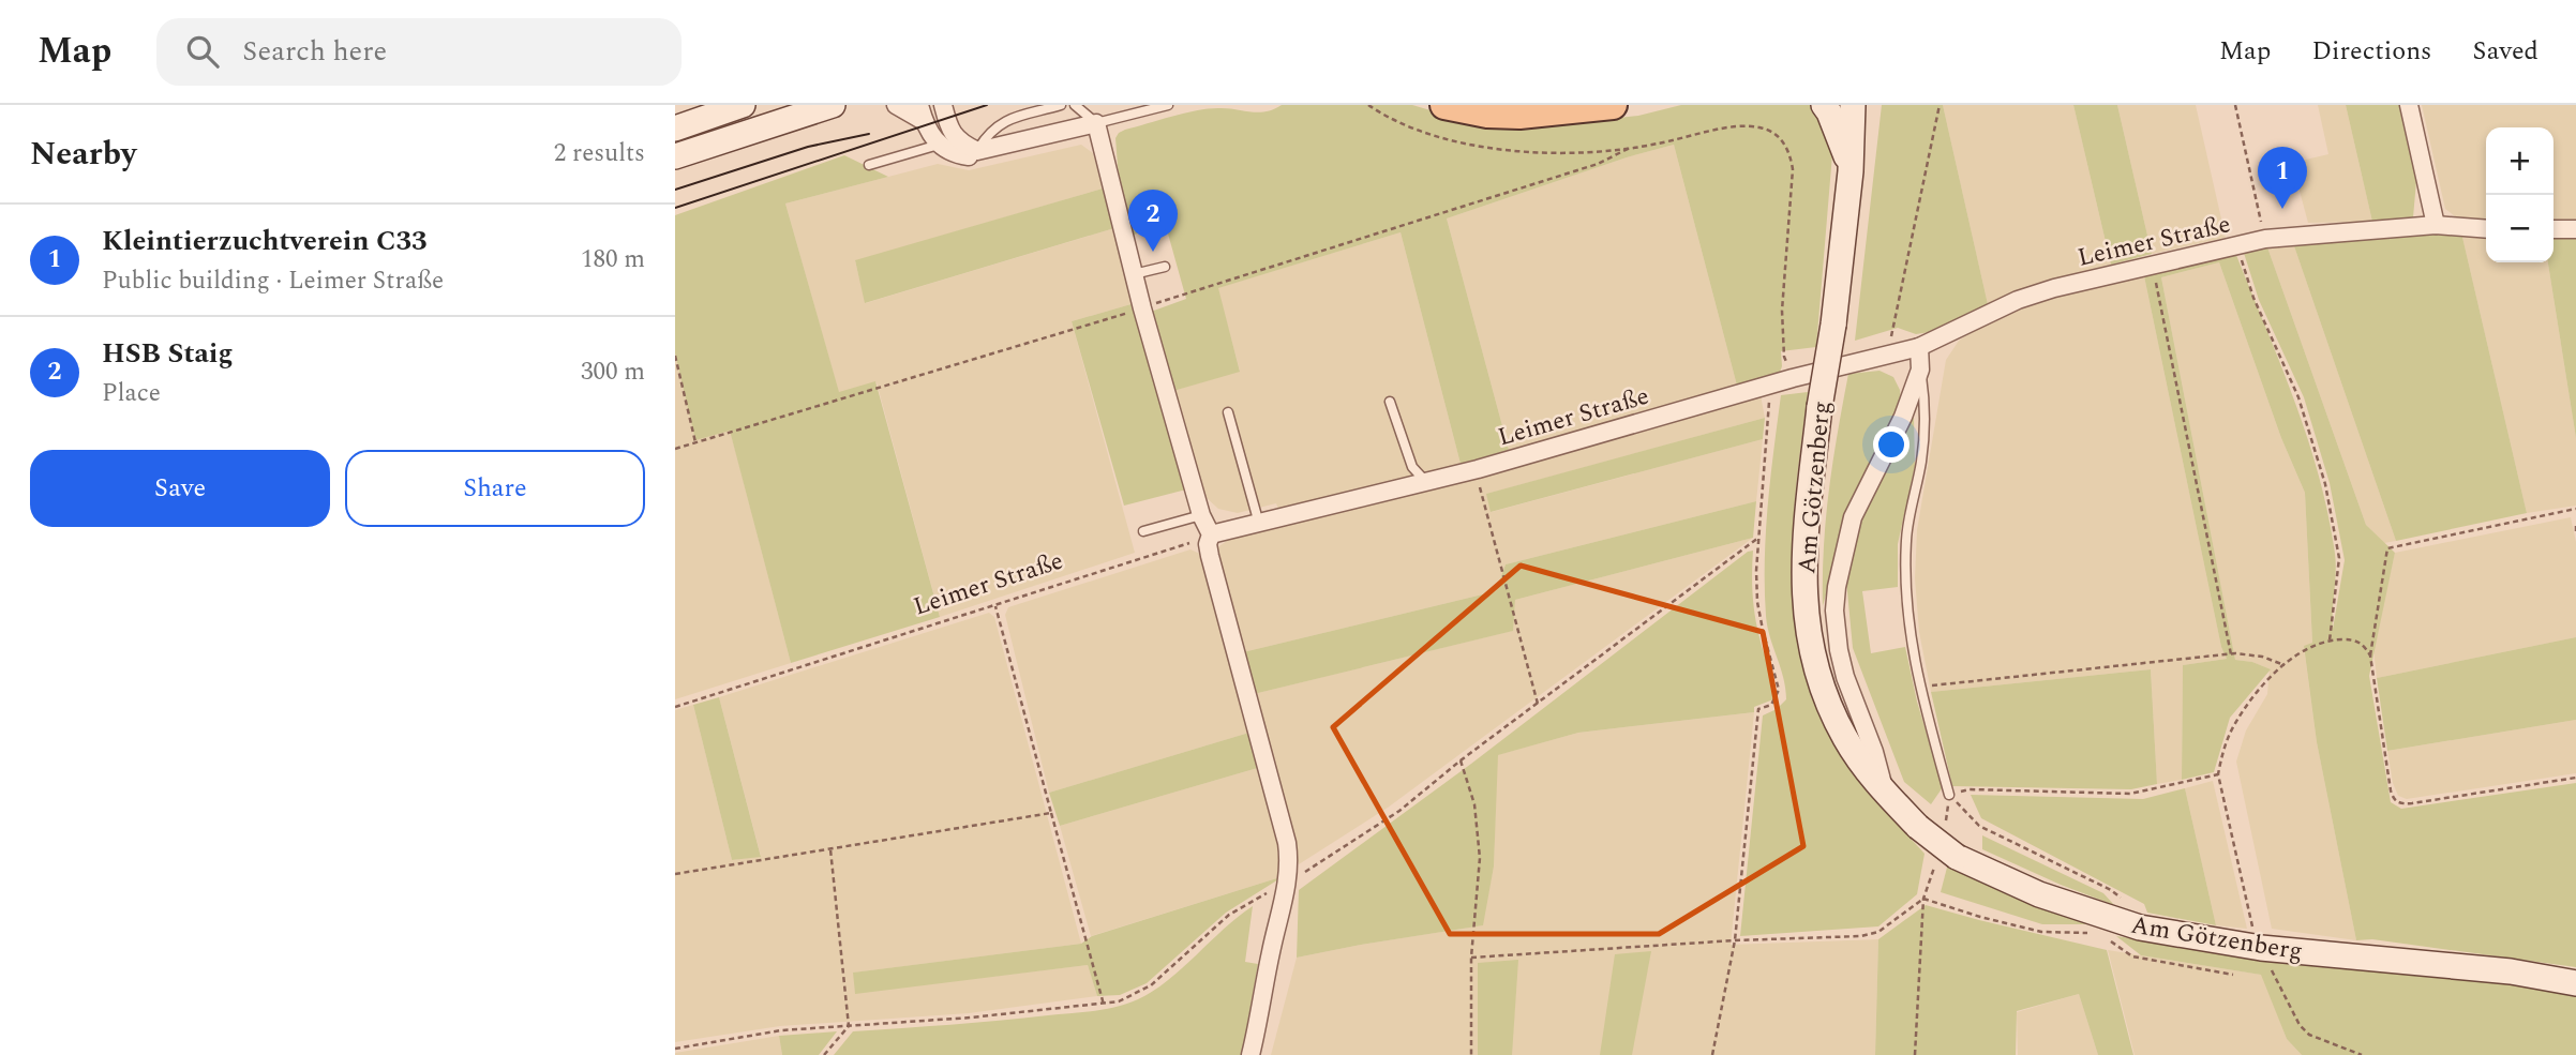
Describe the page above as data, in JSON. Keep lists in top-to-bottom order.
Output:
{
  "streets": {
    "street": ["Leimer Straße", "Am Götzenberg"]
  },
  "page": {
    "header": "Map",
    "search": "Search here",
    "nav": ["Map", "Directions", "Saved"],
    "heading": ["Nearby", "2 results"],
    "map_buttons": ["+", "−"],
    "pins": ["1", "2"],
    "list": [
      {
        "mark": "1",
        "name": "Kleintierzuchtverein C33",
        "note": "Public building · Leimer Straße",
        "value": "180 m"
      },
      {
        "mark": "2",
        "name": "HSB Staig",
        "note": "Place",
        "value": "300 m"
      }
    ],
    "buttons": ["Save", "Share"]
  }
}
